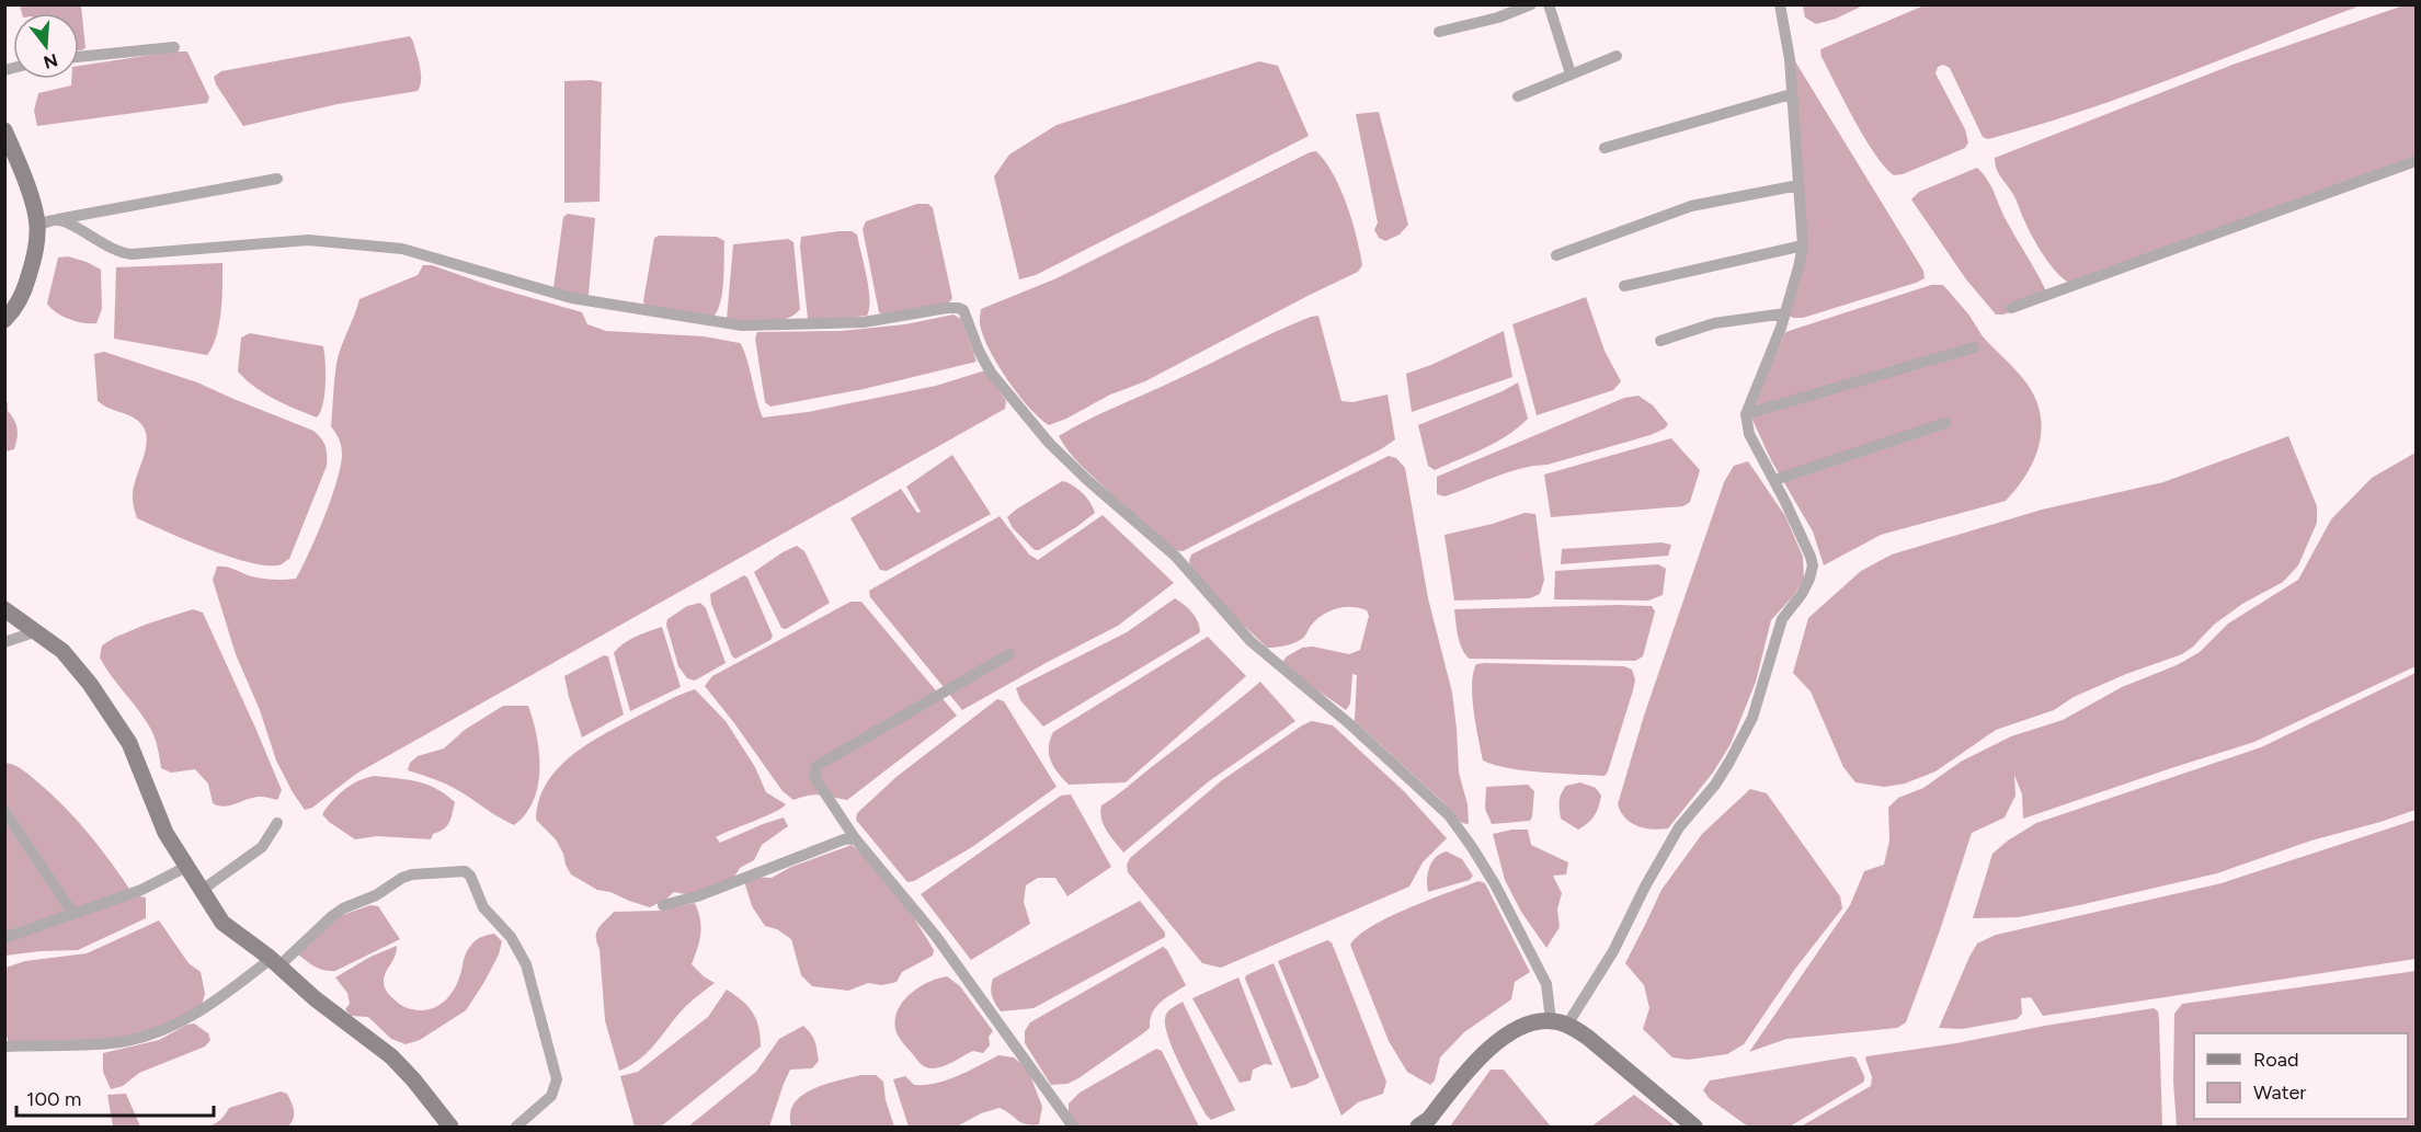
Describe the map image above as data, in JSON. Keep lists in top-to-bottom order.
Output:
{
  "legend": ["Road", "Water"],
  "scale_bar": "100 m",
  "north": "bottom"
}
